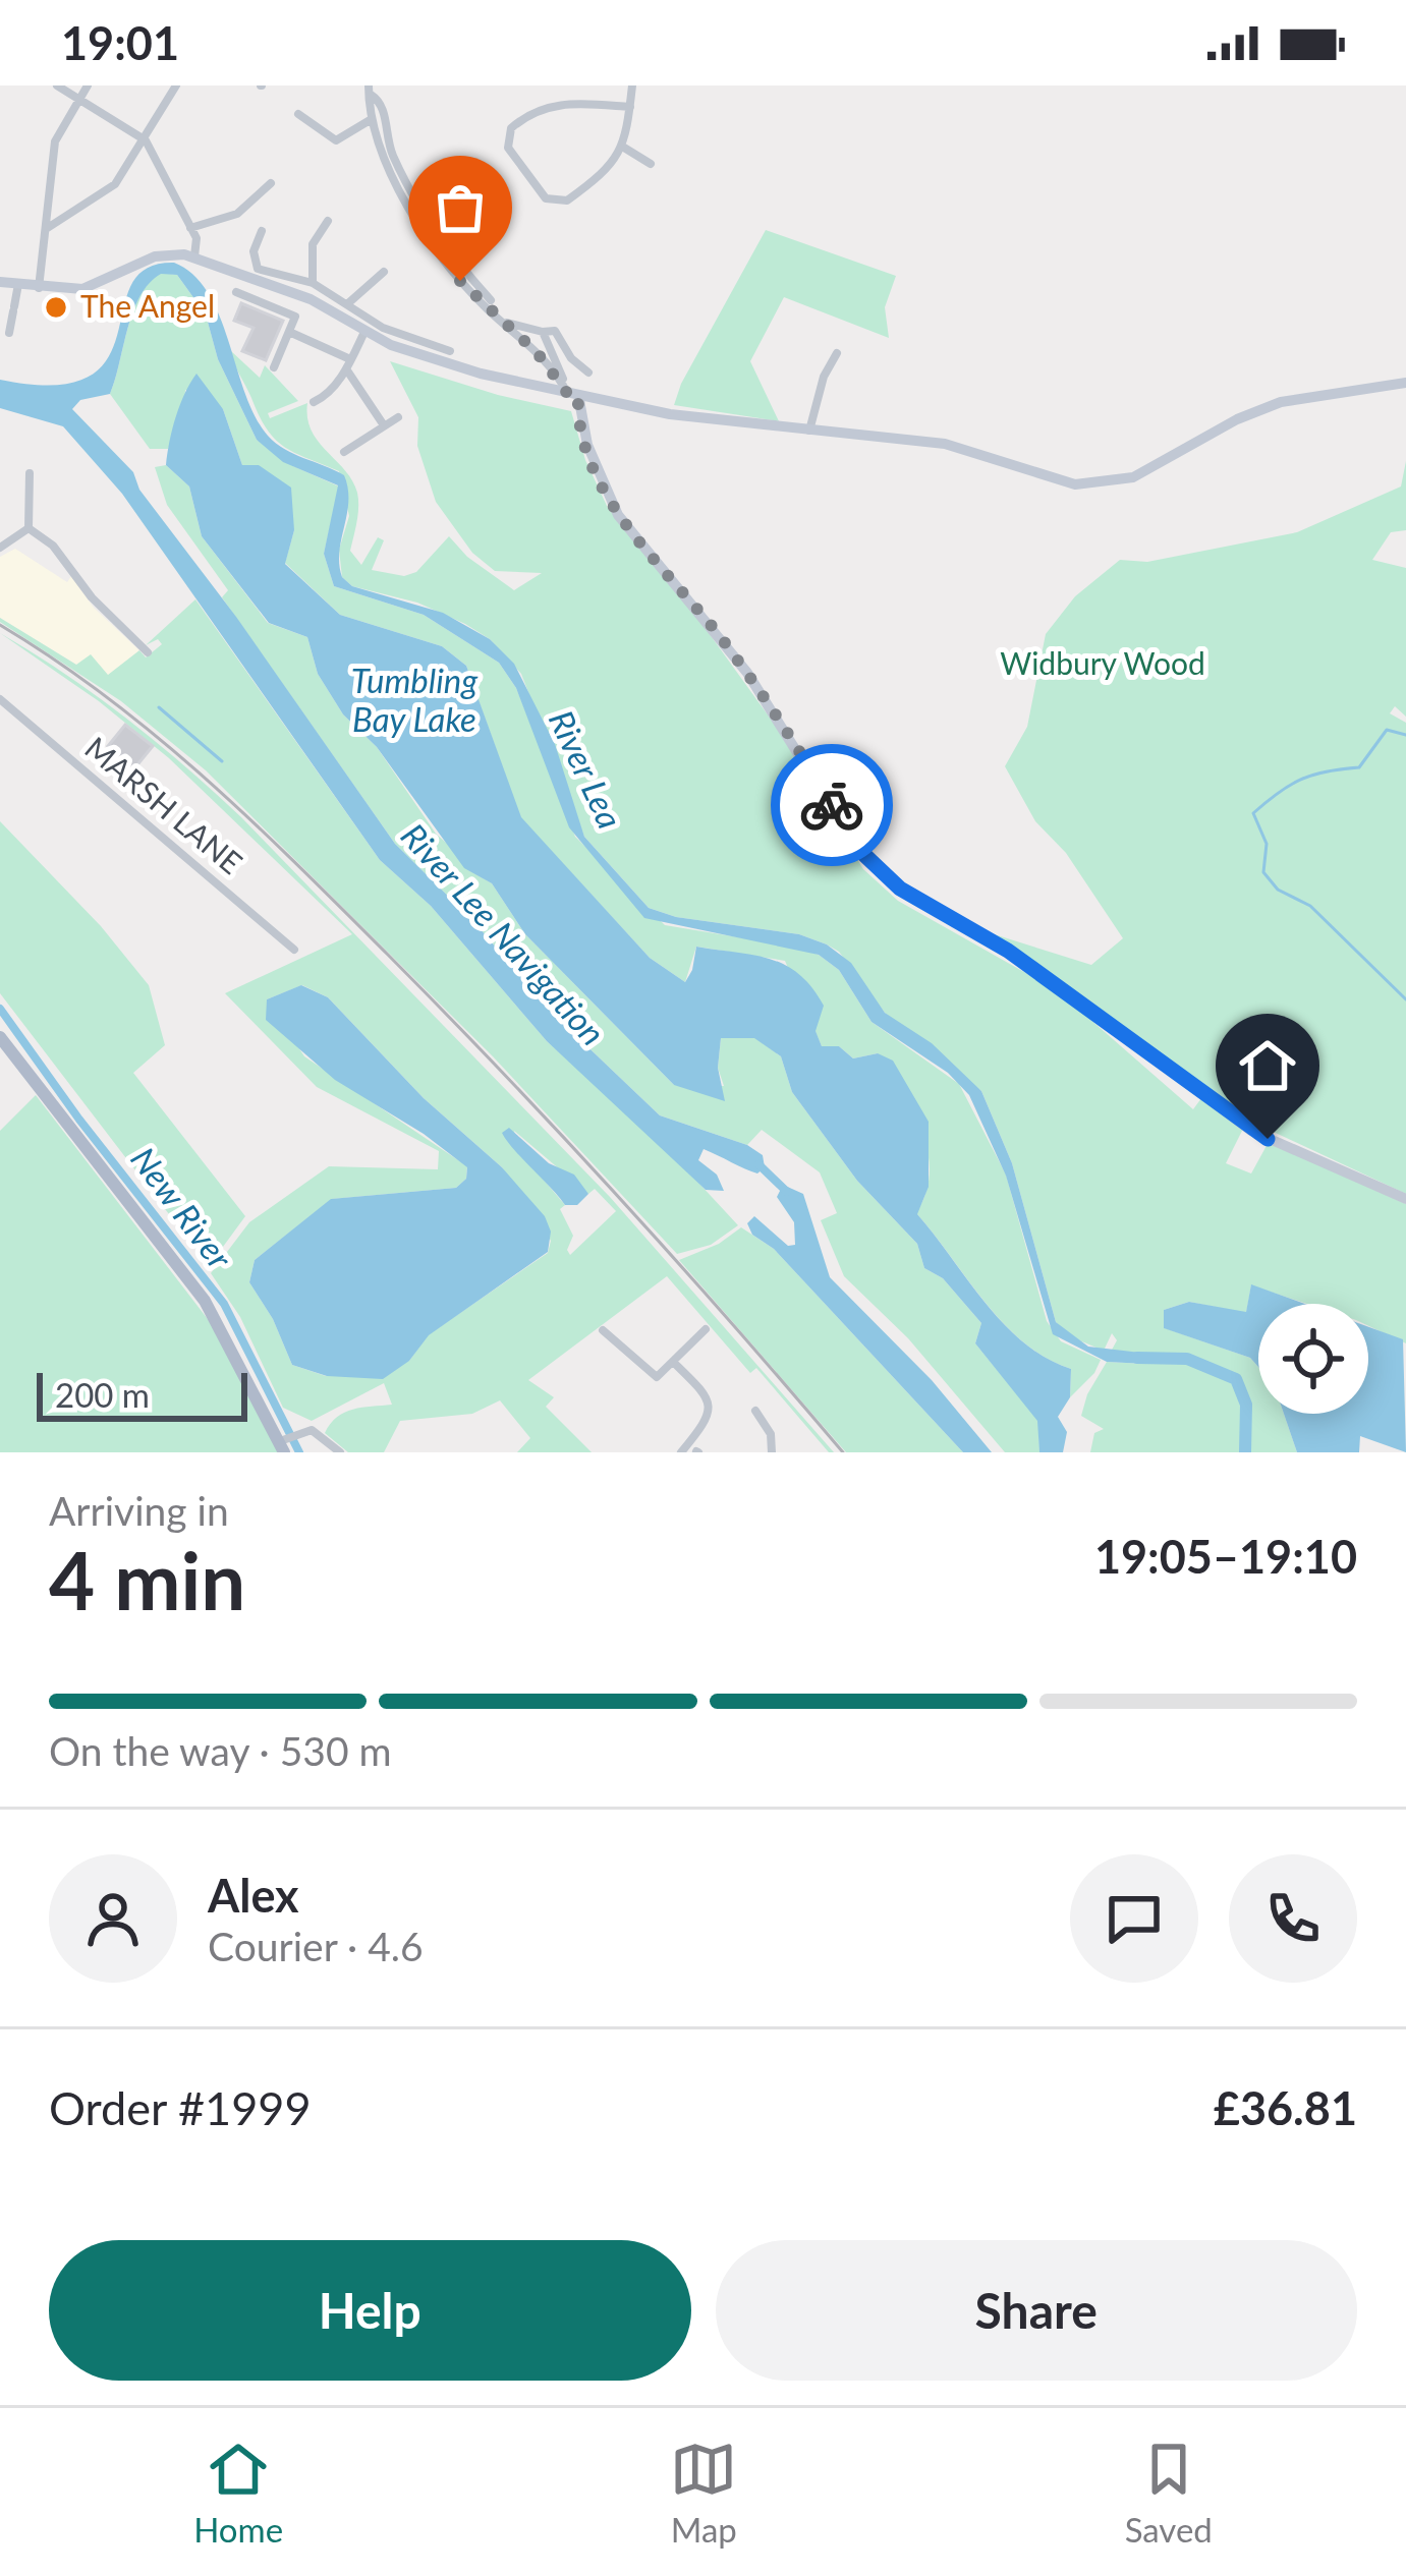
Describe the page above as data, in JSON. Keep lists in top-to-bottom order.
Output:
{
  "streets": {
    "street": ["MARSH LANE"]
  },
  "water": [
    "Tumbling Bay Lake",
    "River Lea",
    "River Lee Navigation",
    "New River"
  ],
  "parks": ["Widbury Wood"],
  "places": ["The Angel"],
  "scale_bar": "200 m",
  "page": {
    "status": "19:01",
    "scale": "200 m",
    "heading": ["4 min", "Arriving in", "19:05–19:10"],
    "panel": [
      "Alex",
      "Courier · 4.6",
      "Order #1999",
      "£36.81"
    ],
    "bar": "On the way · 530 m",
    "buttons": ["Help", "Share"],
    "tabs": ["Home", "Map", "Saved"]
  }
}
